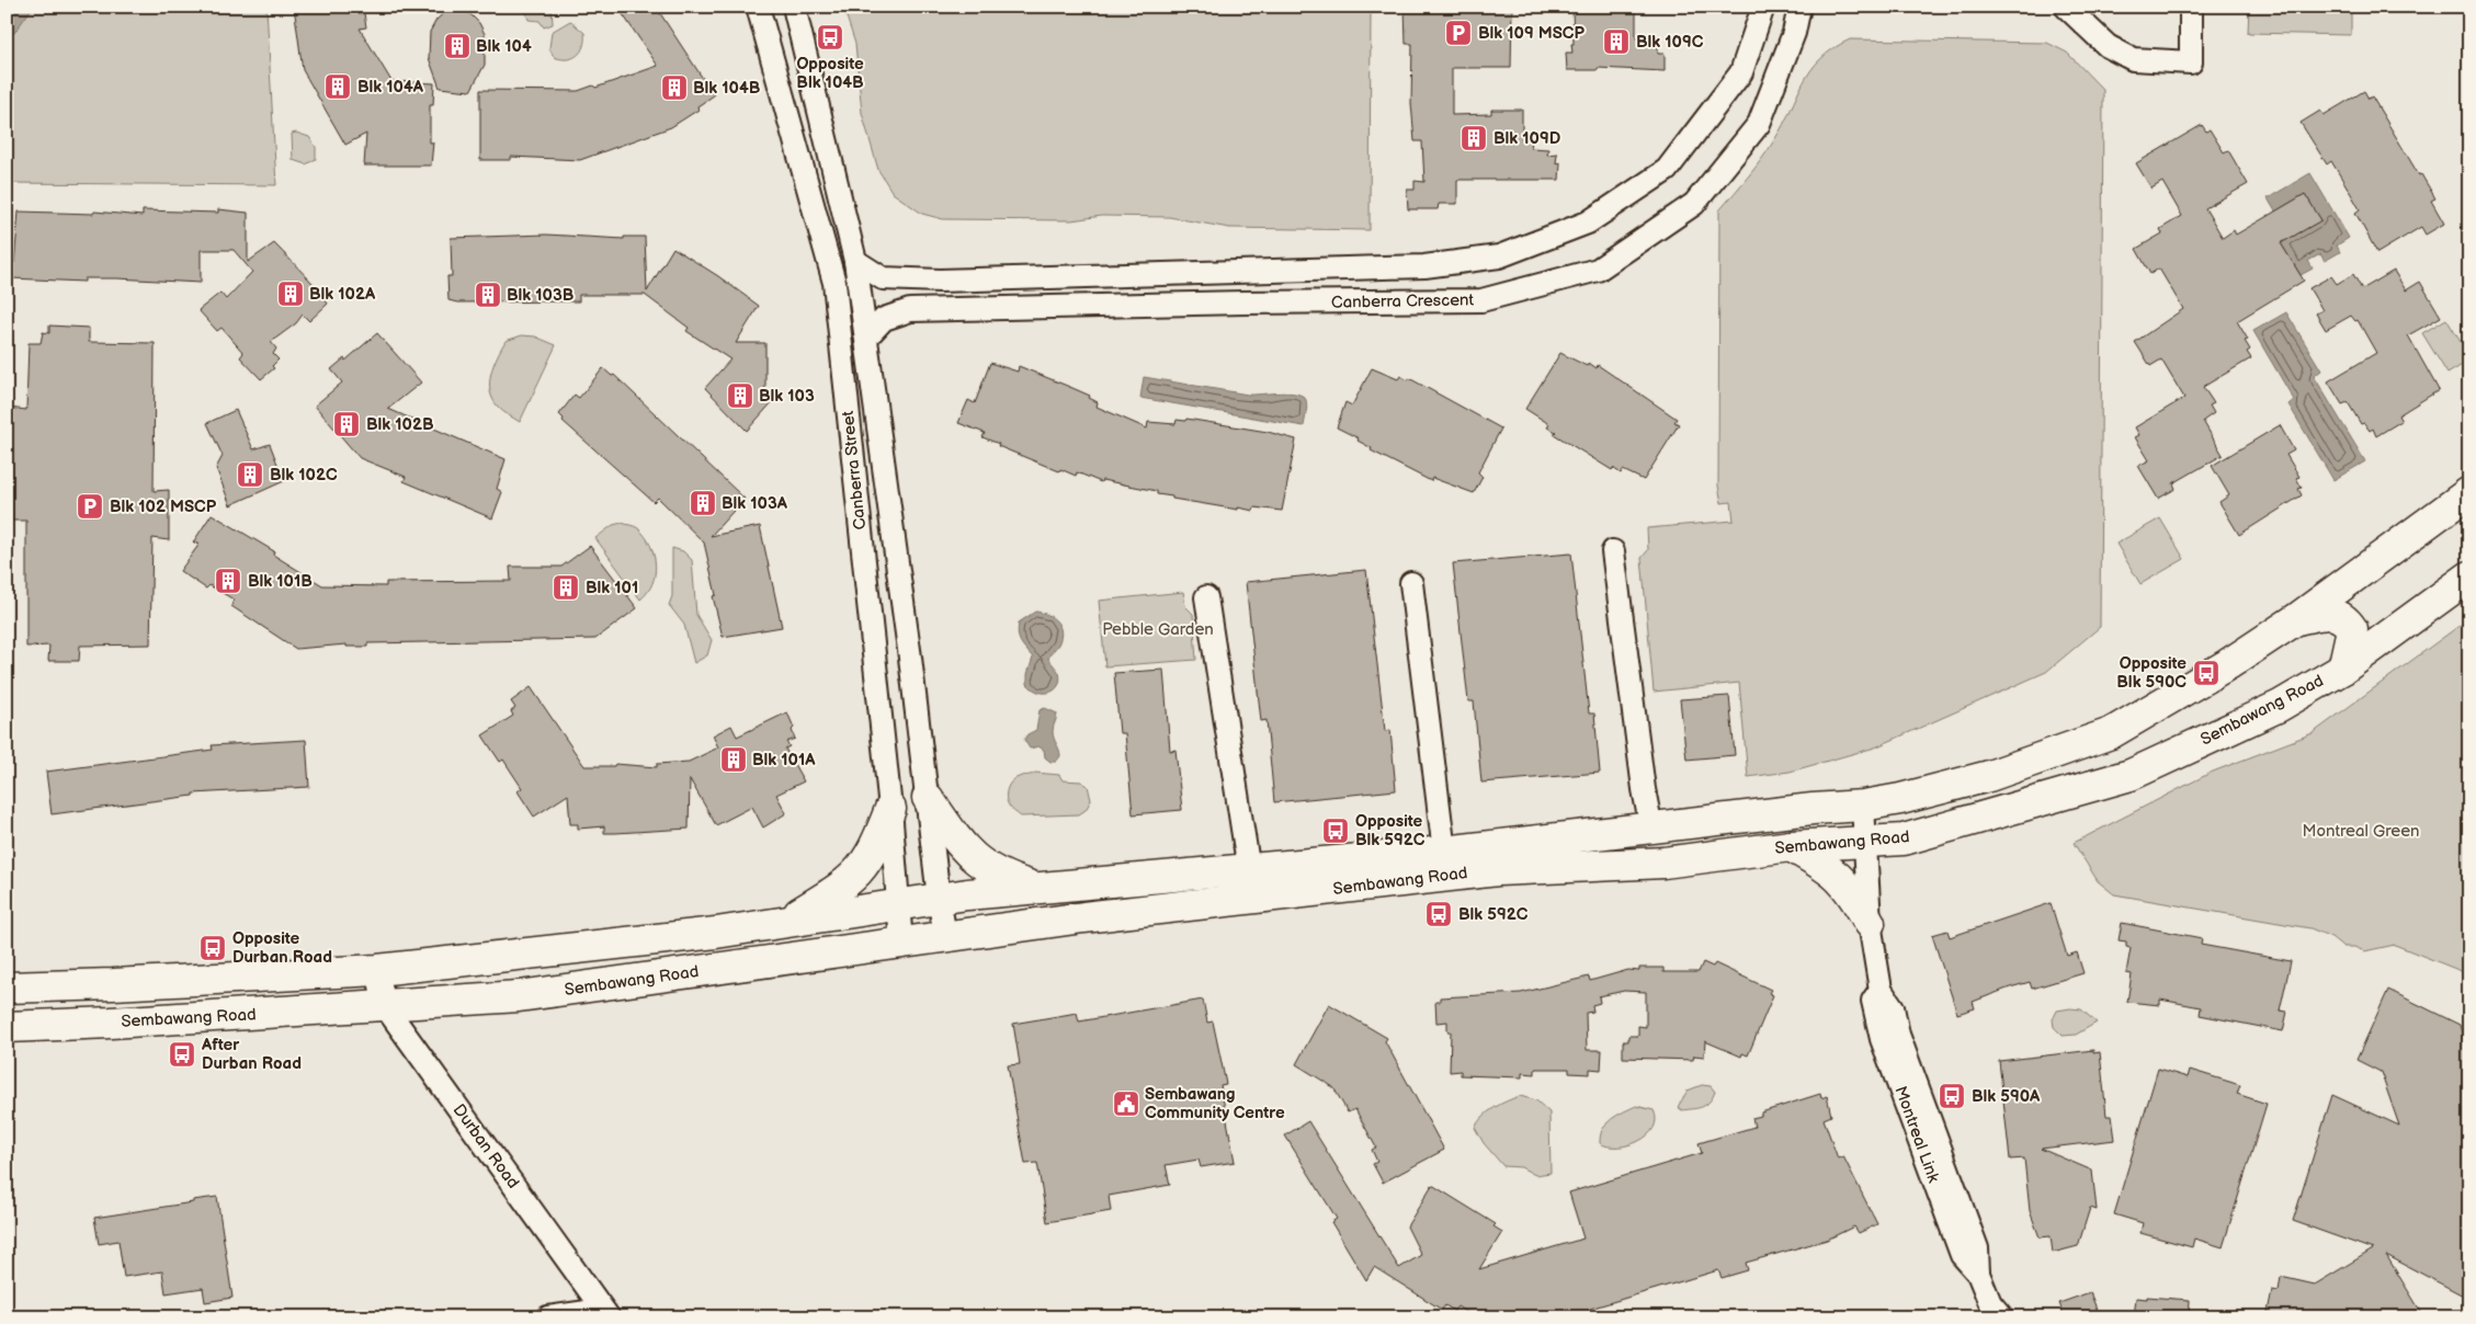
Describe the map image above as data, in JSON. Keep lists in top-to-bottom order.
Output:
{
  "streets": {
    "main road": ["Sembawang Road"],
    "street": [
      "Canberra Crescent",
      "Canberra Street",
      "Montreal Link",
      "Durban Road"
    ]
  },
  "crossings": [
    ["Canberra Crescent", "Canberra Street"],
    ["Canberra Street", "Sembawang Road"],
    ["Sembawang Road", "Montreal Link"],
    ["Sembawang Road", "Durban Road"]
  ],
  "parks": ["Pebble Garden", "Montreal Green"],
  "places": {
    "parking": ["Blk 109 MSCP", "Blk 102 MSCP"],
    "bus stop": [
      "Opposite Blk 104B",
      "Opposite Blk 590C",
      "Opposite Blk 592C",
      "Blk 592C",
      "Opposite Durban Road",
      "After Durban Road",
      "Blk 590A"
    ],
    "building": [
      "Blk 109C",
      "Blk 104",
      "Blk 104A",
      "Blk 104B",
      "Blk 109D",
      "Blk 102A",
      "Blk 103B",
      "Blk 103",
      "Blk 102B",
      "Blk 102C",
      "Blk 103A",
      "Blk 101B",
      "Blk 101",
      "Blk 101A"
    ],
    "public building": ["Sembawang Community Centre"]
  }
}
